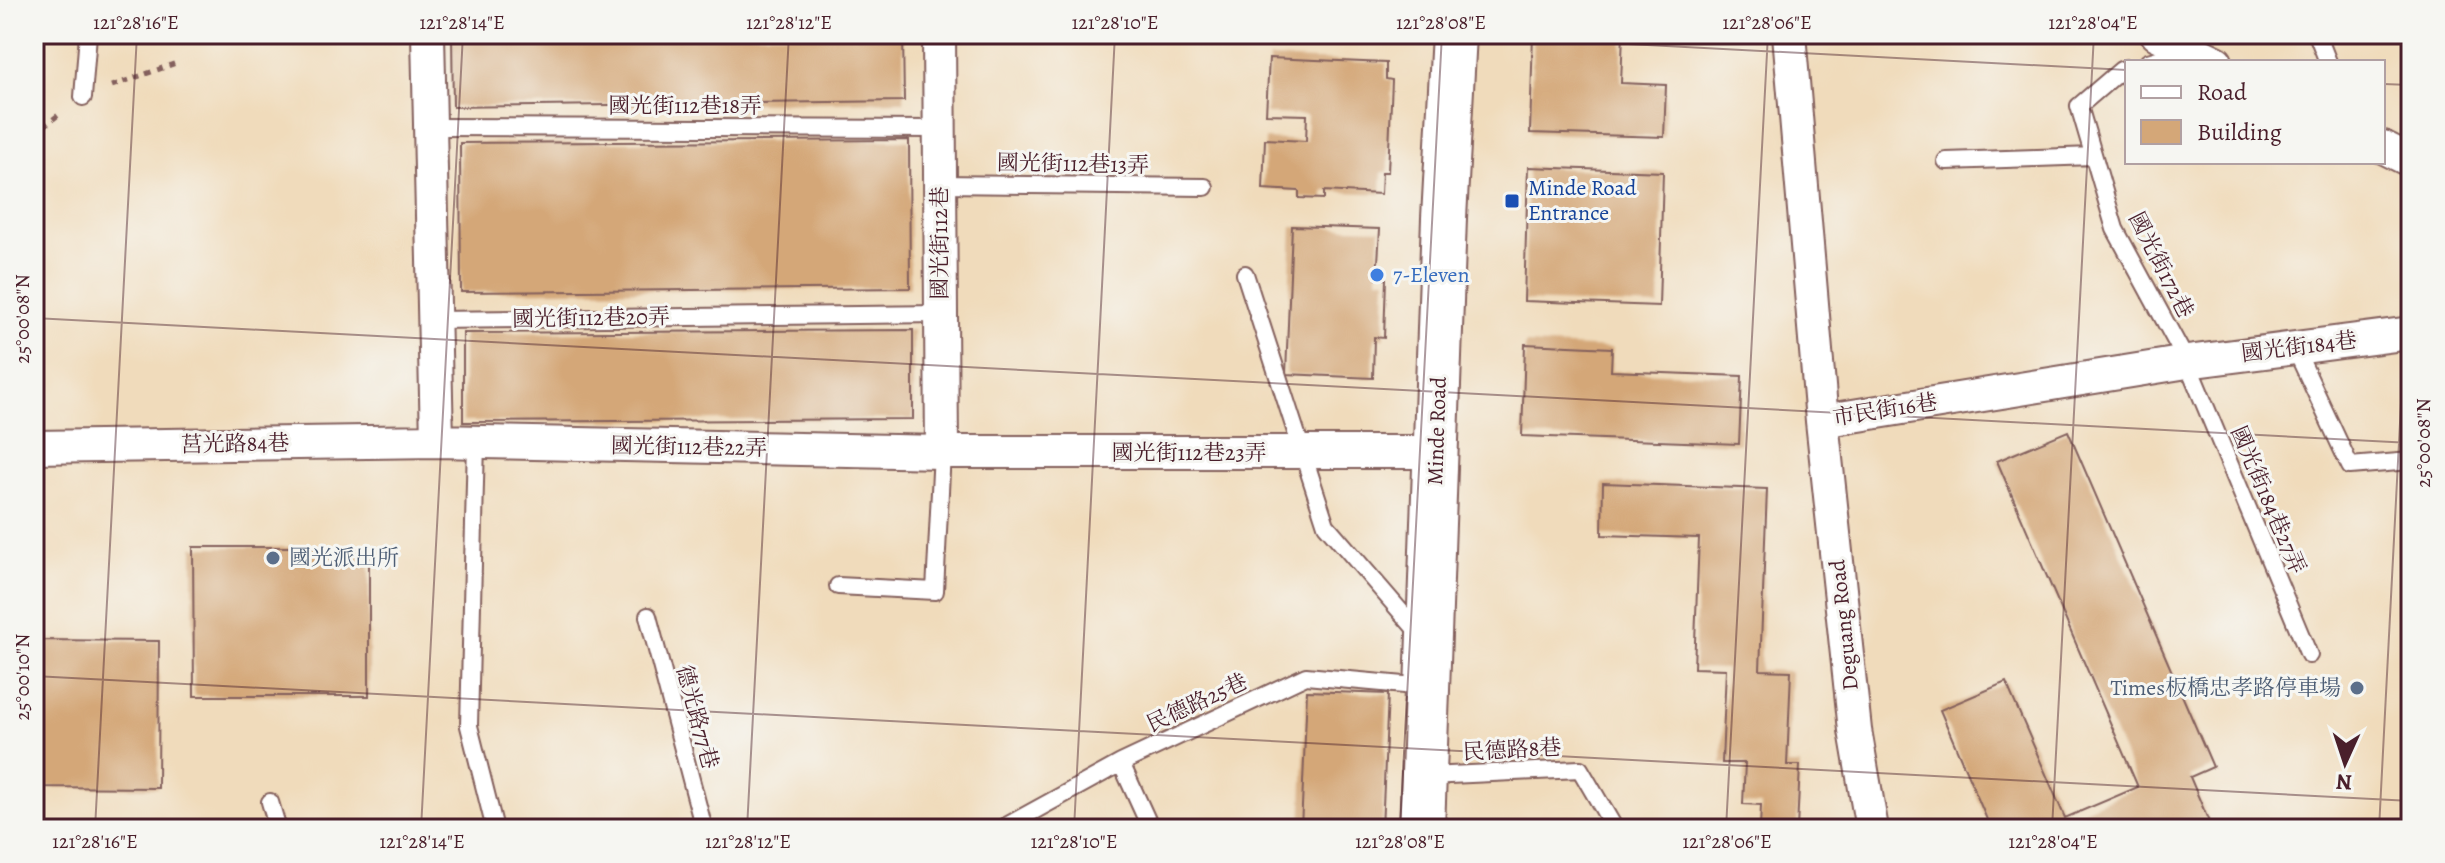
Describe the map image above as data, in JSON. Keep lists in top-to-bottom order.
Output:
{
  "streets": {
    "street": [
      "國光街112巷",
      "國光街184巷",
      "市民街16巷",
      "Minde Road",
      "莒光路84巷",
      "國光街112巷22弄",
      "國光街112巷23弄",
      "Deguang Road"
    ],
    "lane": [
      "國光街112巷18弄",
      "國光街112巷13弄",
      "國光街172巷",
      "國光街112巷20弄",
      "國光街184巷27弄",
      "民德路25巷",
      "德光路77巷",
      "民德路8巷"
    ]
  },
  "crossings": [
    ["國光街112巷18弄", "國光街112巷"],
    ["國光街112巷13弄", "國光街112巷"],
    ["國光街112巷", "國光街112巷20弄"],
    ["國光街112巷", "國光街112巷22弄"],
    ["國光街112巷", "國光街112巷23弄"],
    ["國光街172巷", "國光街184巷"],
    ["國光街172巷", "市民街16巷"],
    ["國光街172巷", "國光街184巷27弄"],
    ["國光街184巷", "市民街16巷"],
    ["國光街184巷", "國光街184巷27弄"],
    ["市民街16巷", "國光街184巷27弄"],
    ["市民街16巷", "Deguang Road"],
    ["Minde Road", "國光街112巷23弄"],
    ["Minde Road", "民德路25巷"],
    ["Minde Road", "民德路8巷"],
    ["莒光路84巷", "國光街112巷22弄"],
    ["國光街112巷22弄", "國光街112巷23弄"]
  ],
  "places": {
    "transit": ["Minde Road Entrance"],
    "other": ["7-Eleven", "國光派出所", "Times板橋忠孝路停車場"]
  },
  "legend": ["Road", "Building"],
  "north": "bottom",
  "coordinates": [
    "121°28'16\"E",
    "121°28'14\"E",
    "121°28'12\"E",
    "121°28'10\"E",
    "121°28'08\"E",
    "121°28'06\"E",
    "121°28'04\"E",
    "25°00'08\"N",
    "25°00'10\"N"
  ]
}
